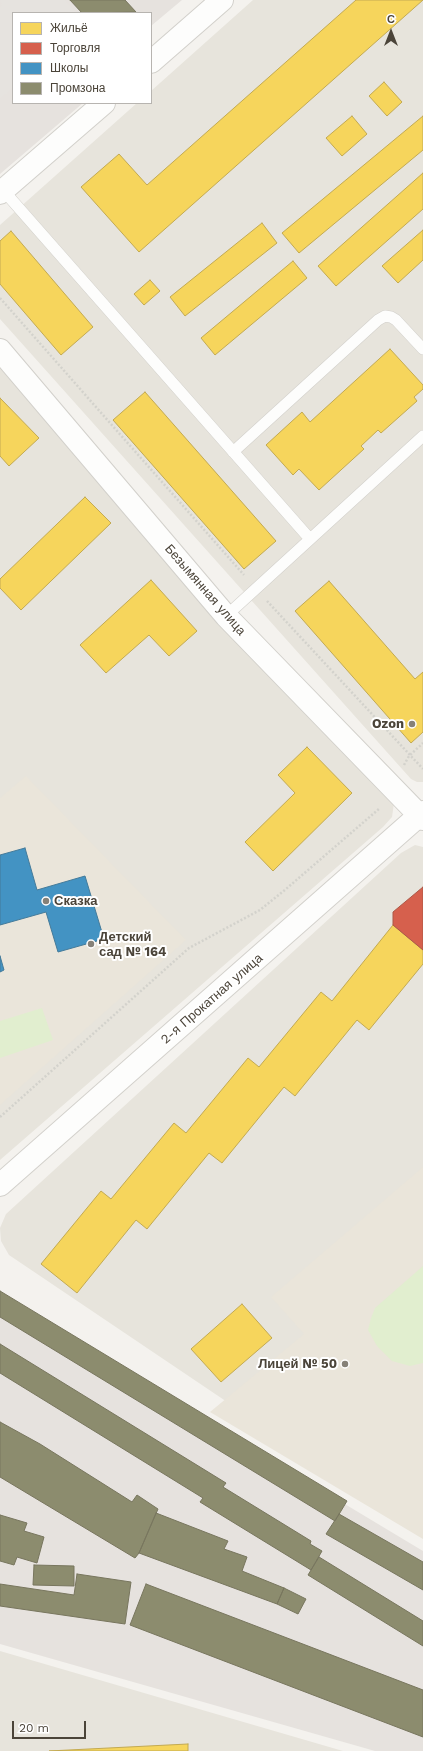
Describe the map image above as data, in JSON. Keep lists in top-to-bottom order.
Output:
{
  "streets": {
    "street": ["Безымянная улица", "2-я Прокатная улица"]
  },
  "crossings": [
    ["Безымянная улица", "2-я Прокатная улица"]
  ],
  "places": [
    "Ozon",
    "Сказка",
    "Детский сад № 164",
    "Лицей № 50"
  ],
  "legend": [
    "Жильё",
    "Торговля",
    "Школы",
    "Промзона"
  ],
  "scale_bar": "20 m",
  "north": "top"
}
